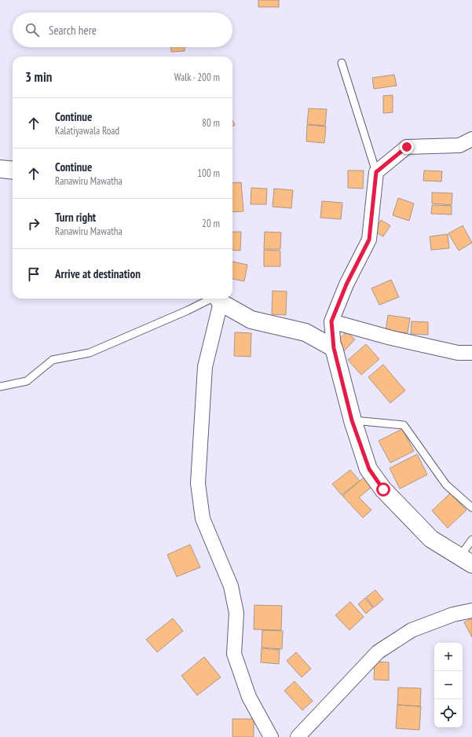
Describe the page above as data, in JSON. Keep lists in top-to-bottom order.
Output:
{
  "page": {
    "search": "Search here",
    "heading": ["3 min", "Walk · 200 m"],
    "list": [
      ["Continue", "Kalatiyawala Road", "80 m"],
      ["Continue", "Ranawiru Mawatha", "100 m"],
      ["Turn right", "Ranawiru Mawatha", "20 m"],
      "Arrive at destination"
    ],
    "map_buttons": ["+", "−"]
  }
}
